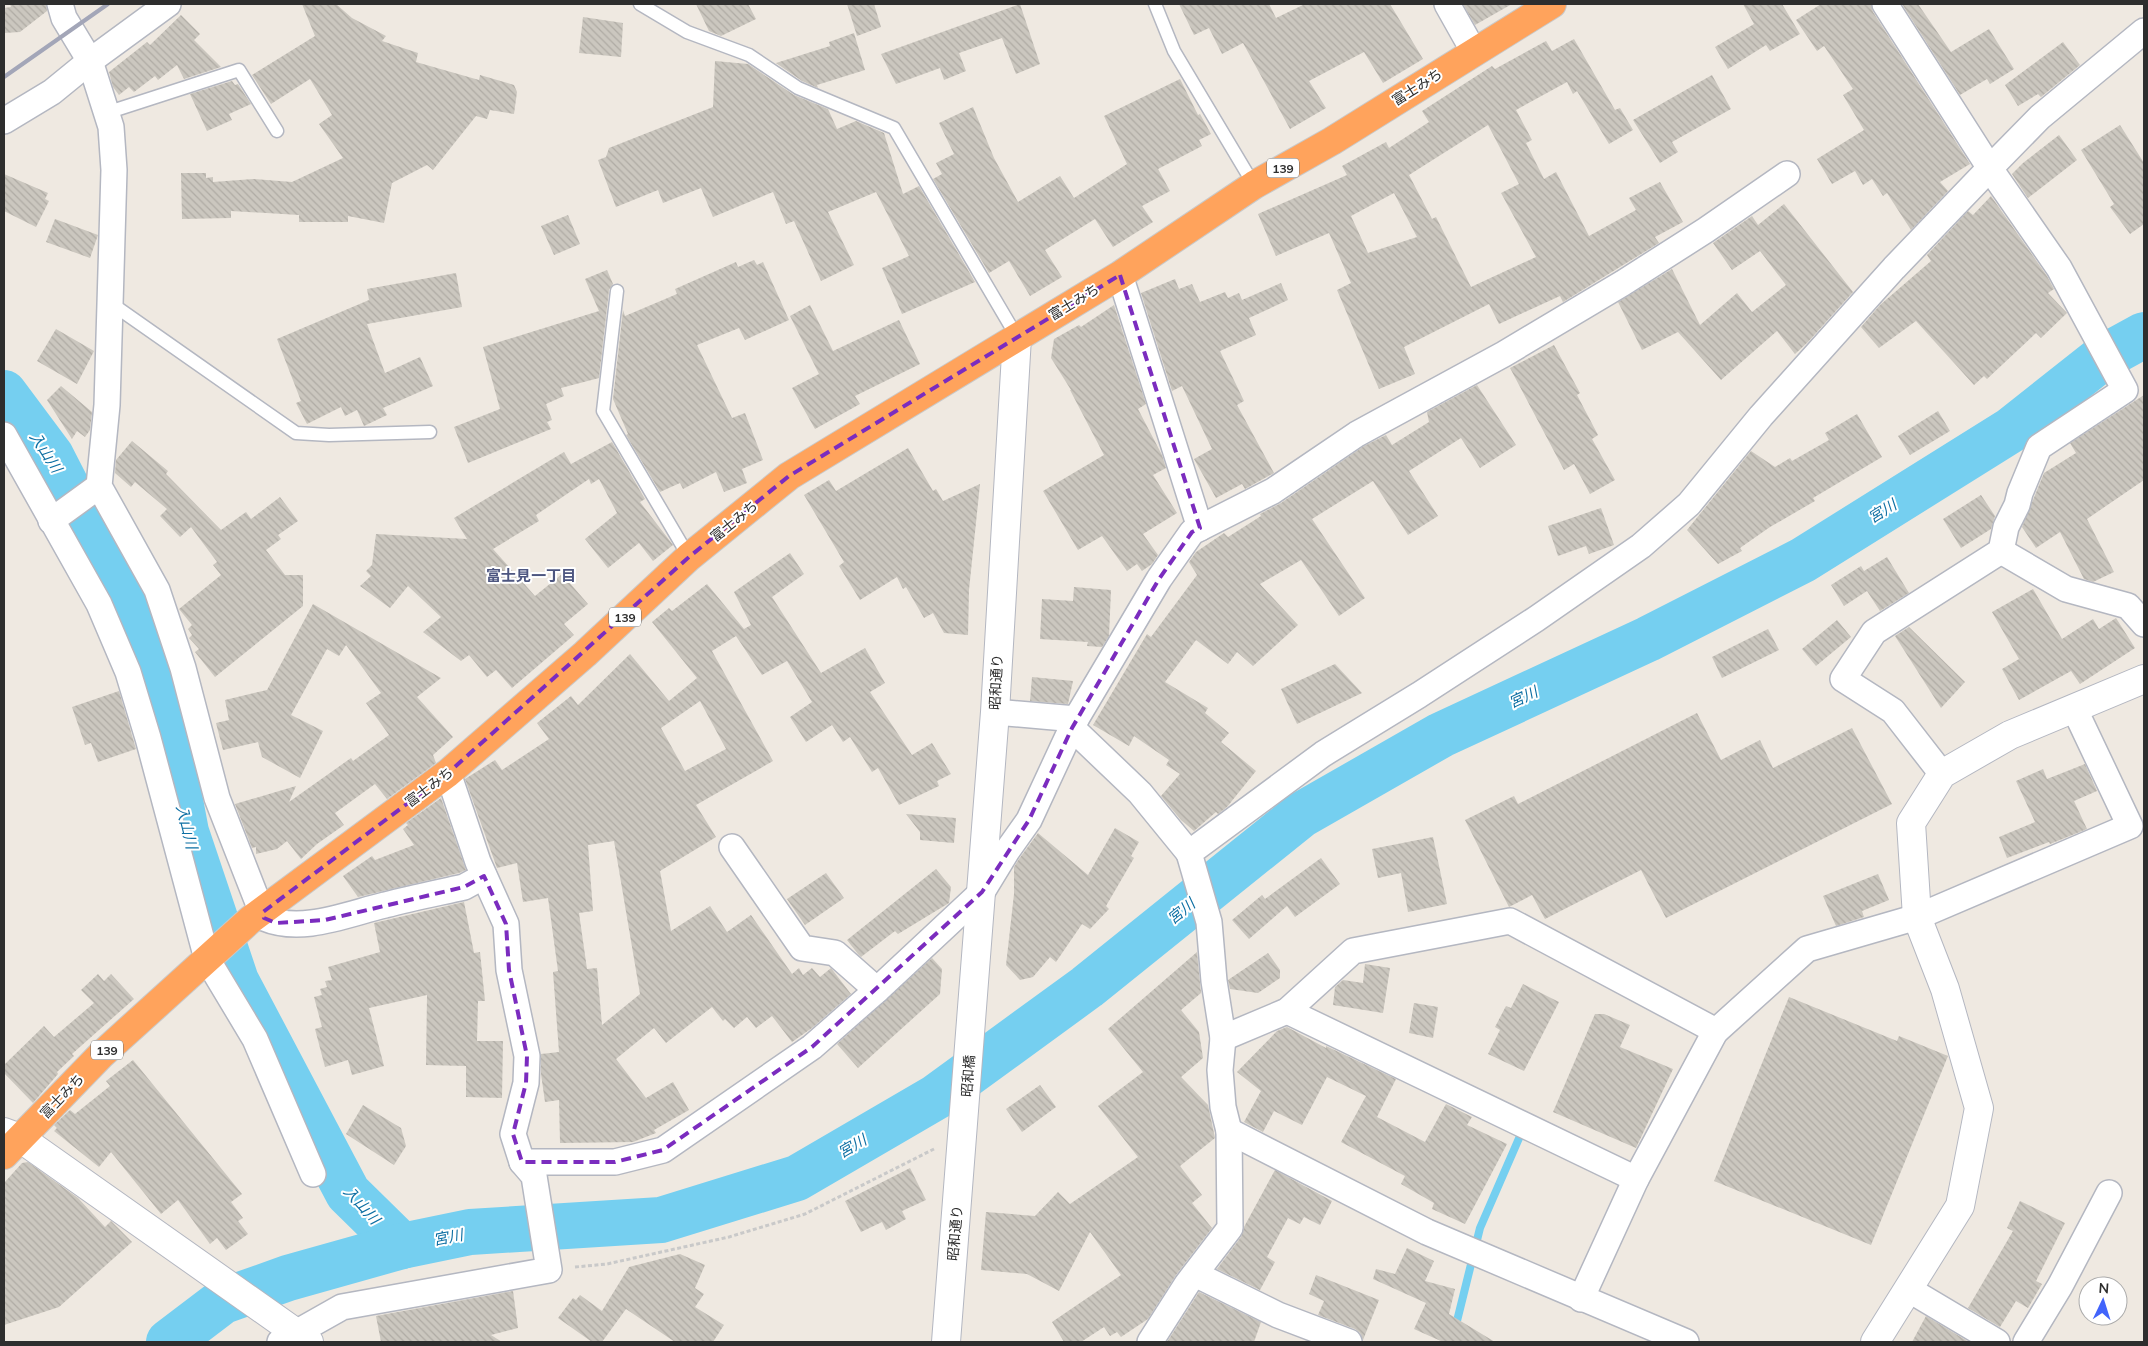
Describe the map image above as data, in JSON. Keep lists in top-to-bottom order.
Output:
{
  "streets": {
    "highway": ["富士みち", "139"],
    "street": ["昭和通り", "昭和橋"]
  },
  "crossings": [
    ["富士みち", "昭和通り"],
    ["昭和通り", "昭和橋"]
  ],
  "districts": ["富士見一丁目"],
  "water": ["入山川", "宮川"],
  "north": "top"
}
